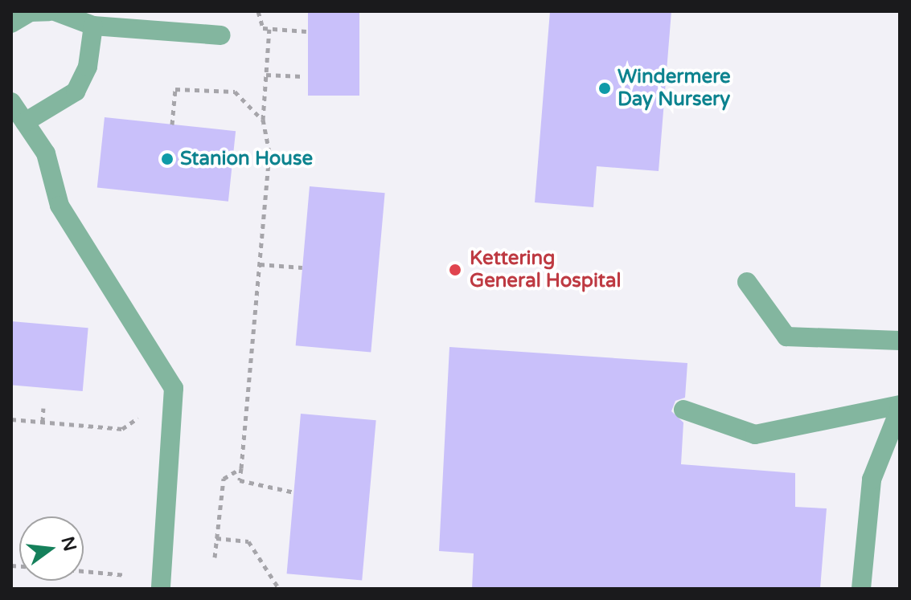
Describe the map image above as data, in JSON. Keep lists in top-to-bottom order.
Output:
{
  "places": ["Windermere Day Nursery", "Stanion House", "Kettering General Hospital"],
  "north": "right"
}
